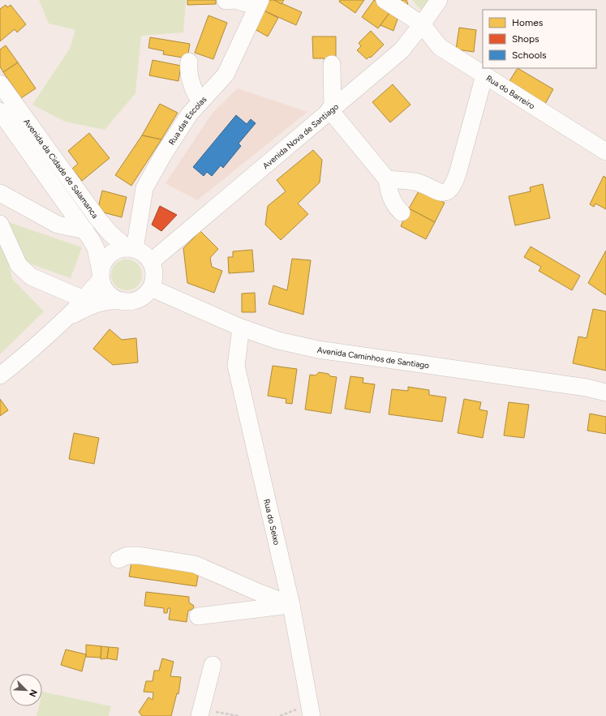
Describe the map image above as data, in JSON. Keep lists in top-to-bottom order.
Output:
{
  "streets": {
    "street": [
      "Rua do Barreiro",
      "Rua das Escolas",
      "Avenida Nova de Santiago",
      "Avenida da Cidade de Salamanca",
      "Avenida Caminhos de Santiago",
      "Rua do Seixo"
    ]
  },
  "crossings": [
    ["Rua do Barreiro", "Avenida Nova de Santiago"],
    ["Rua das Escolas", "Avenida Nova de Santiago"],
    ["Rua das Escolas", "Avenida da Cidade de Salamanca"],
    ["Rua das Escolas", "Avenida Caminhos de Santiago"],
    ["Avenida Nova de Santiago", "Avenida da Cidade de Salamanca"],
    ["Avenida Nova de Santiago", "Avenida Caminhos de Santiago"],
    ["Avenida da Cidade de Salamanca", "Avenida Caminhos de Santiago"],
    ["Avenida Caminhos de Santiago", "Rua do Seixo"]
  ],
  "legend": ["Homes", "Shops", "Schools"],
  "north": "bottom right"
}
